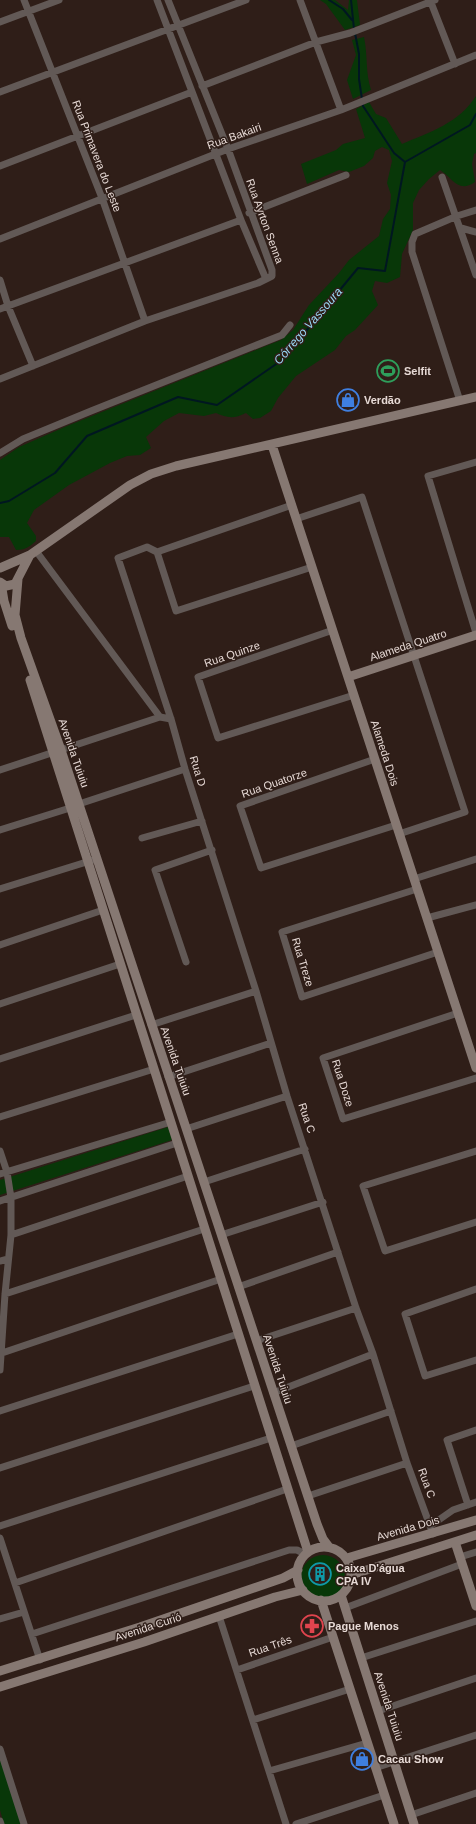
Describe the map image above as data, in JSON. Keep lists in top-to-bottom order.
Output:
{
  "streets": {
    "main road": [
      "Alameda Quatro",
      "Avenida Tuiuiu",
      "Alameda Dois",
      "Avenida Dois",
      "Avenida Curió"
    ],
    "street": [
      "Rua Bakairi",
      "Rua Primavera do Leste",
      "Rua Ayrton Senna",
      "Rua Quinze",
      "Rua D",
      "Rua Quatorze",
      "Rua Treze",
      "Rua Doze",
      "Rua C",
      "Rua Três"
    ]
  },
  "crossings": [
    ["Rua Bakairi", "Rua Primavera do Leste"],
    ["Rua Bakairi", "Rua Ayrton Senna"],
    ["Alameda Quatro", "Alameda Dois"],
    ["Rua Quinze", "Alameda Dois"],
    ["Avenida Tuiuiu", "Avenida Dois"],
    ["Avenida Tuiuiu", "Avenida Curió"],
    ["Alameda Dois", "Rua Quatorze"],
    ["Alameda Dois", "Rua Treze"],
    ["Alameda Dois", "Rua Doze"],
    ["Rua D", "Rua C"],
    ["Rua C", "Avenida Dois"],
    ["Avenida Dois", "Avenida Curió"]
  ],
  "water": ["Córrego Vassoura"],
  "places": {
    "sports": ["Selfit"],
    "shop": ["Verdão", "Cacau Show"],
    "building": ["Caixa D'água CPA IV"],
    "pharmacy": ["Pague Menos"]
  }
}
